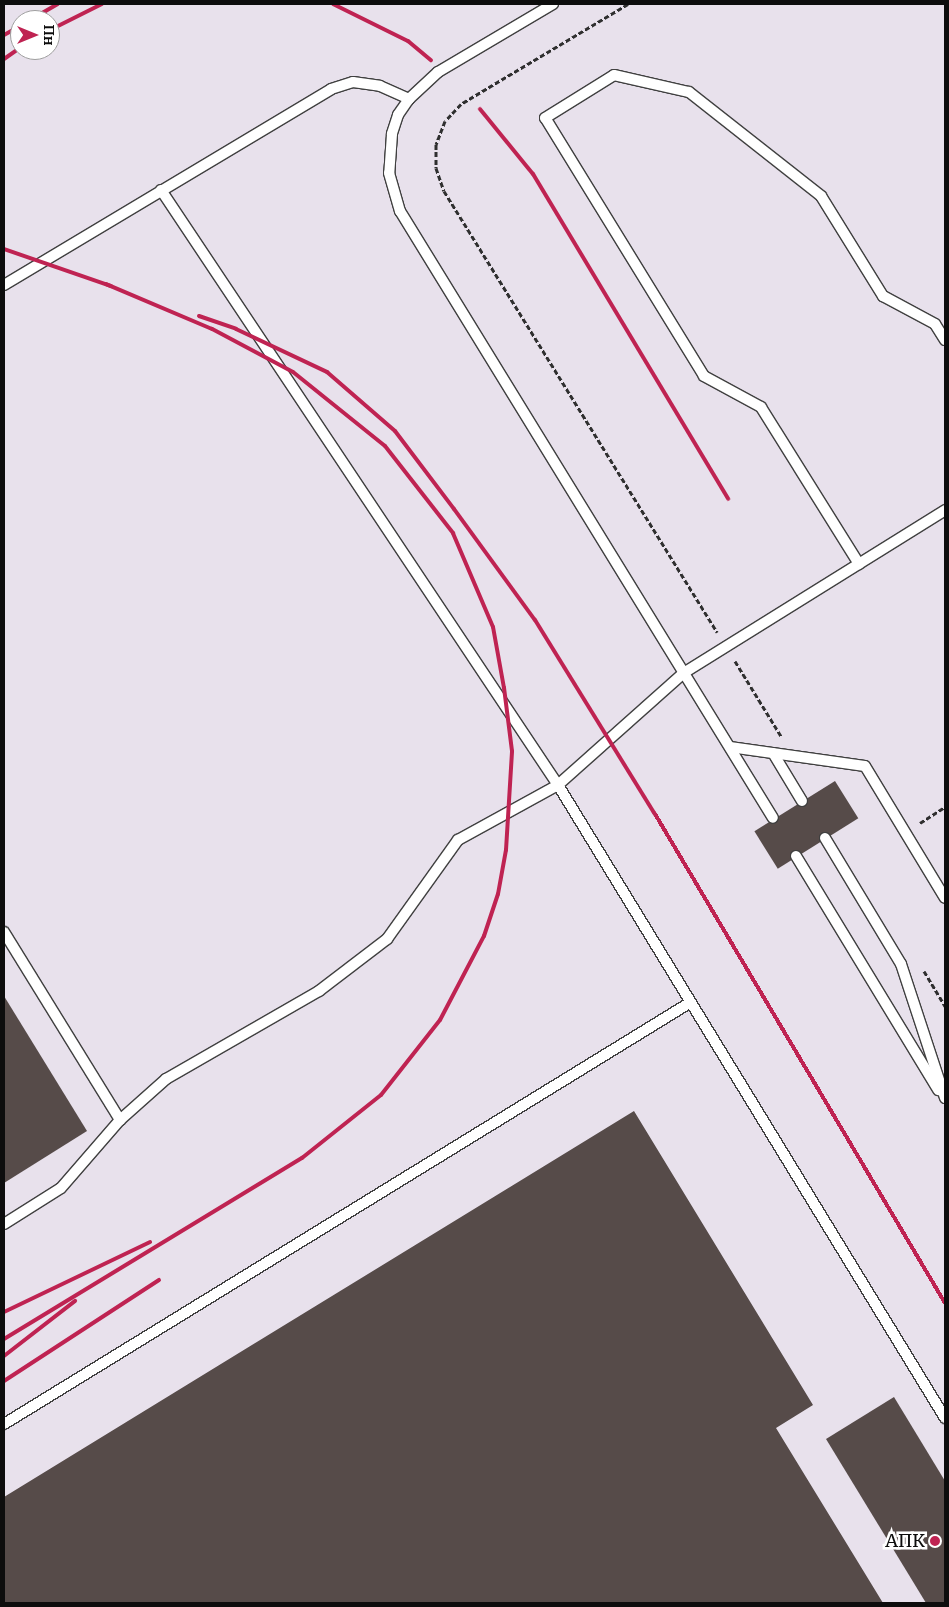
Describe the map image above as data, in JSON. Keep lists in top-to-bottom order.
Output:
{
  "places": ["АПК"],
  "north": "right"
}
